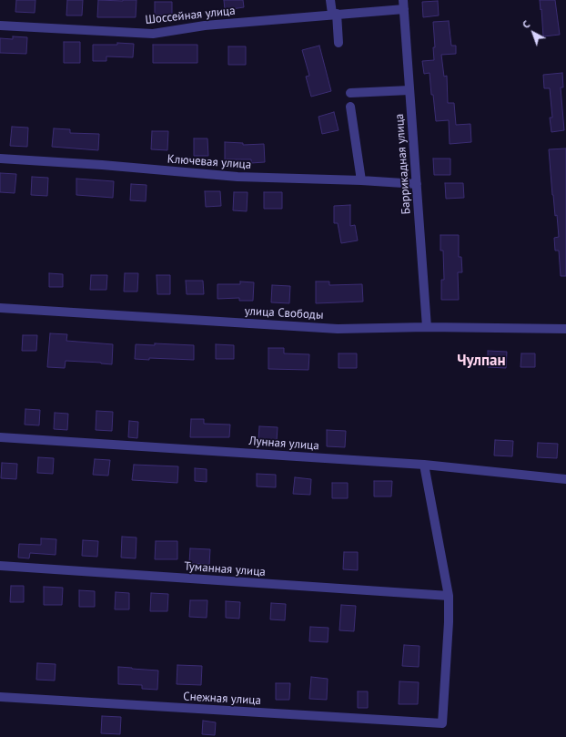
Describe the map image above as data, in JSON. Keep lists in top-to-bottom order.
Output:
{
  "streets": {
    "street": [
      "Шоссейная улица",
      "Ключевая улица",
      "Баррикадная улица",
      "улица Свободы",
      "Лунная улица",
      "Туманная улица",
      "Снежная улица"
    ]
  },
  "crossings": [
    ["Шоссейная улица", "Баррикадная улица"],
    ["Ключевая улица", "Баррикадная улица"],
    ["Баррикадная улица", "улица Свободы"],
    ["Туманная улица", "Снежная улица"]
  ],
  "districts": ["Чулпан"],
  "north": "top left"
}
